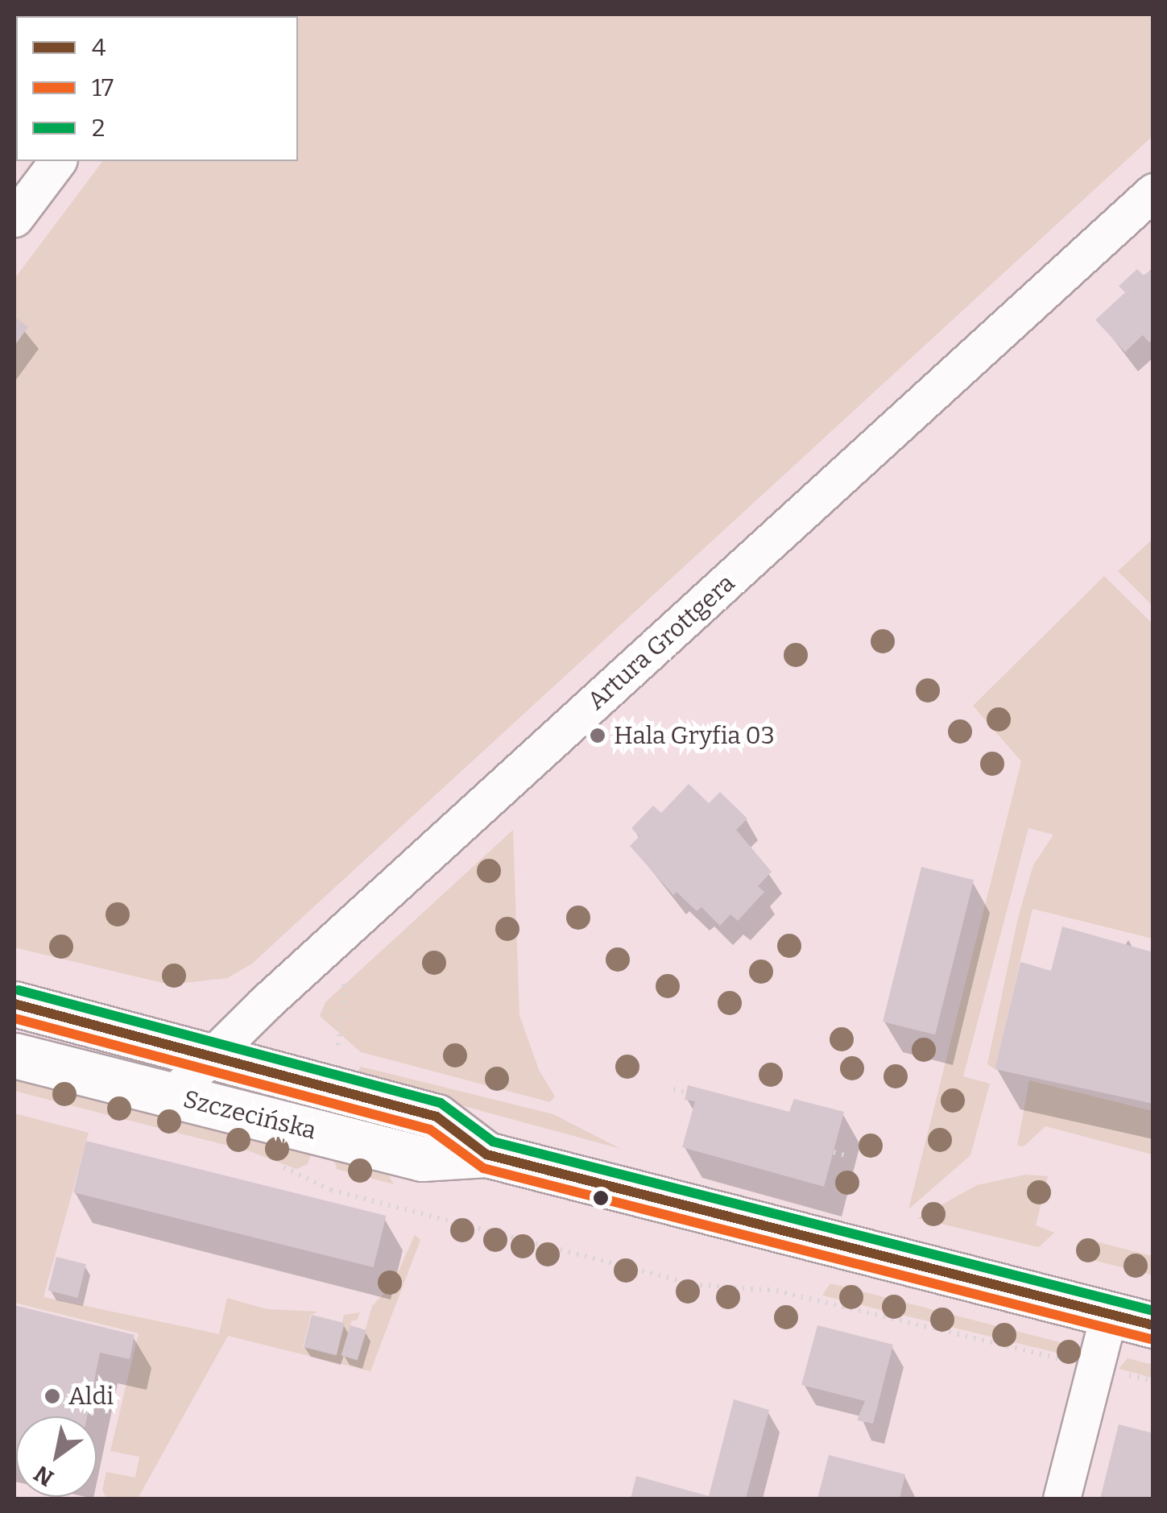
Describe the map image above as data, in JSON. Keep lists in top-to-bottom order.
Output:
{
  "streets": {
    "street": ["Artura Grottgera", "Szczecińska"]
  },
  "crossings": [
    ["Artura Grottgera", "Szczecińska"]
  ],
  "places": ["Hala Gryfia 03", "Aldi"],
  "lines": ["transit line 2", "transit line 4", "transit line 17"],
  "legend": ["4", "17", "2"],
  "north": "bottom left"
}
